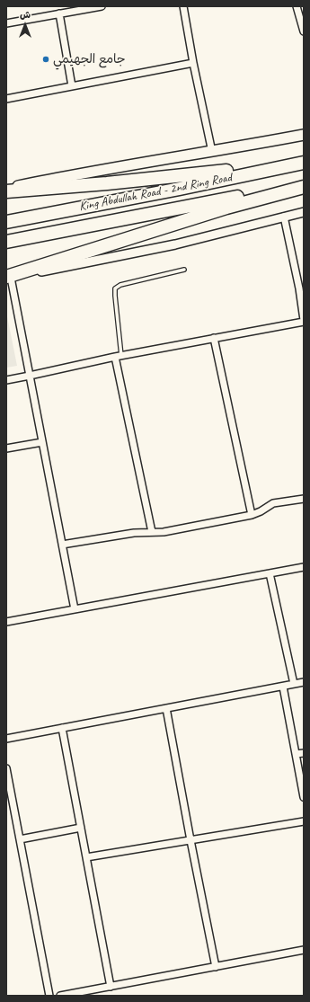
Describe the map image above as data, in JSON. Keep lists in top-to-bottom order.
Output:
{
  "streets": {
    "highway": ["King Abdullah Road - 2nd Ring Road"]
  },
  "places": ["جامع الجهيمي"],
  "north": "top"
}
